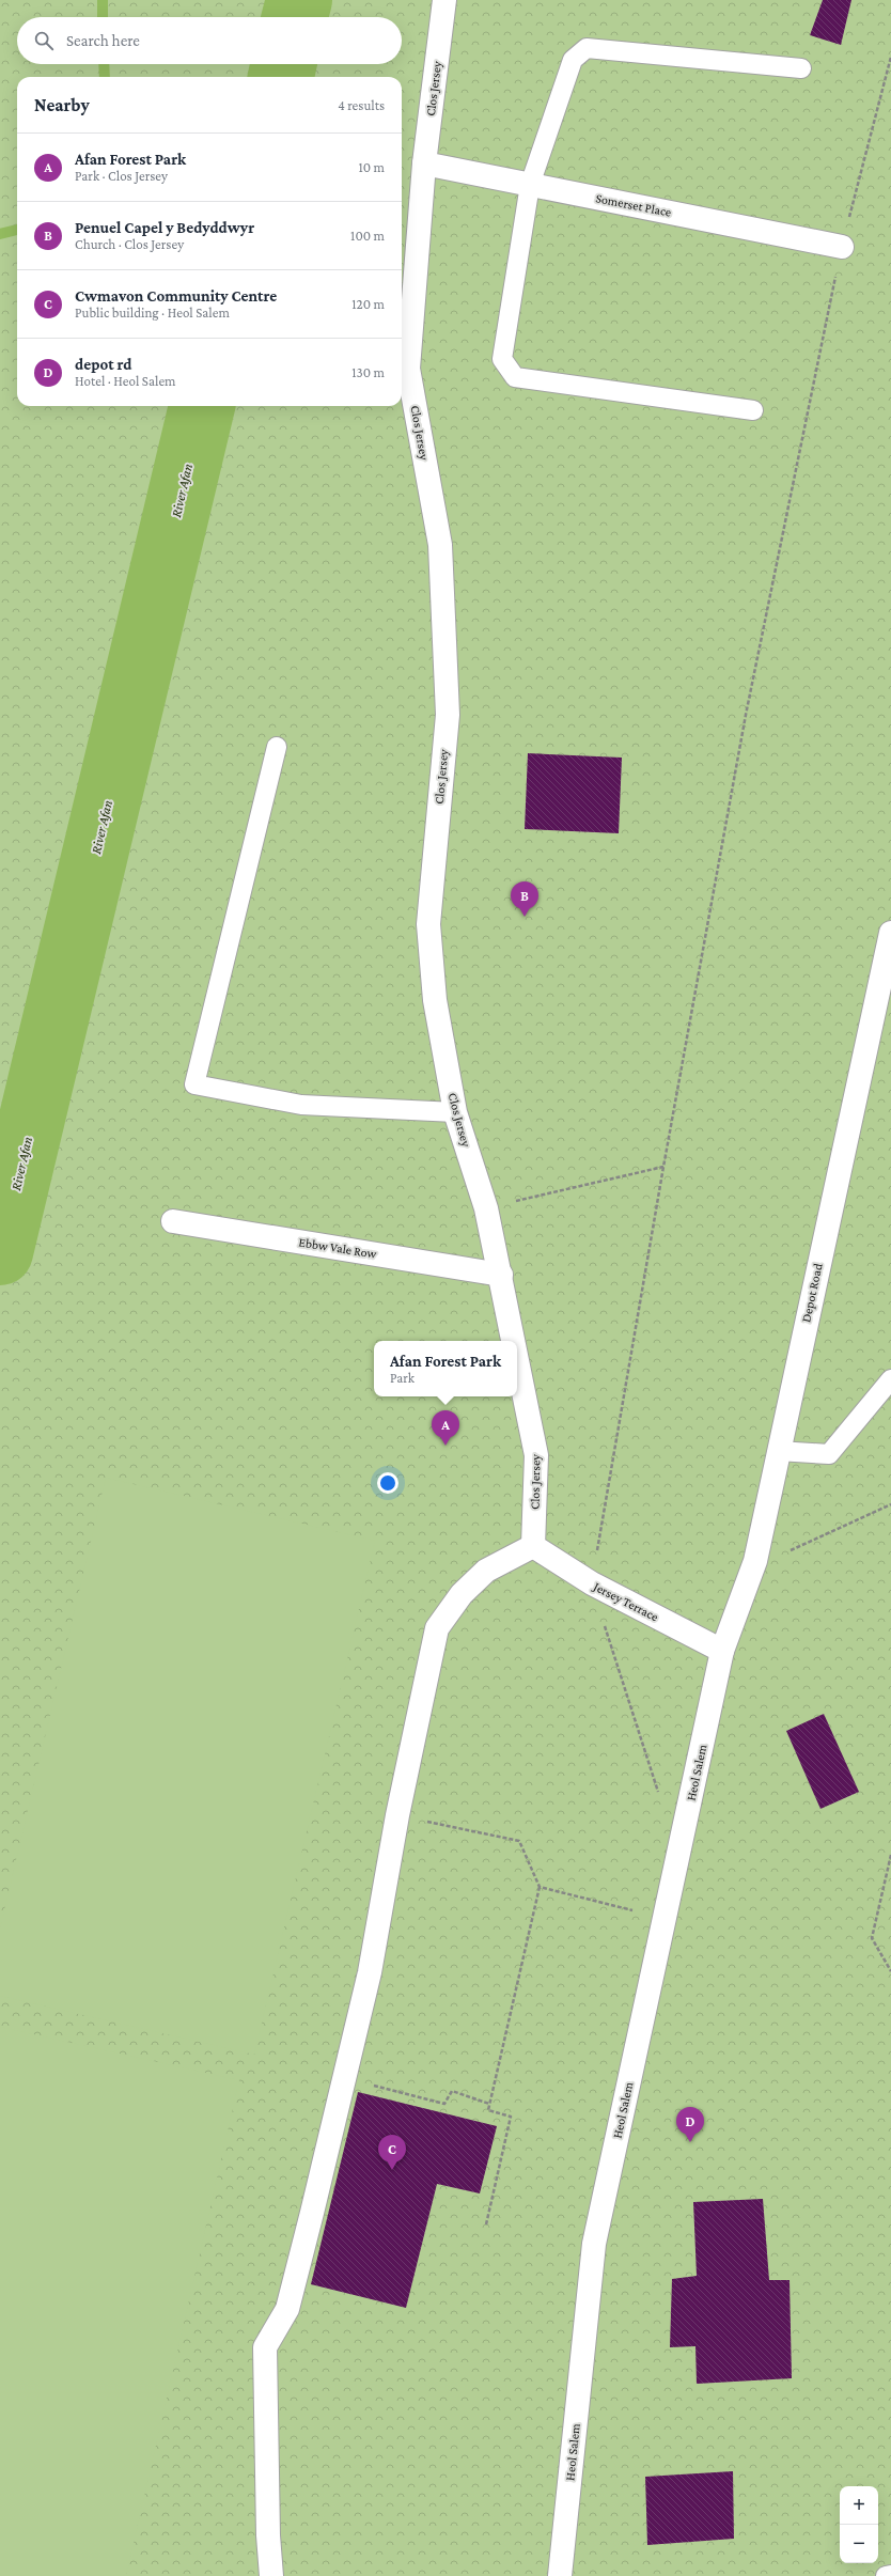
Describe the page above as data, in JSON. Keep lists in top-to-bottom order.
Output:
{
  "streets": {
    "street": [
      "Clos Jersey",
      "Somerset Place",
      "Ebbw Vale Row",
      "Depot Road",
      "Jersey Terrace",
      "Heol Salem"
    ]
  },
  "crossings": [
    ["Clos Jersey", "Somerset Place"],
    ["Clos Jersey", "Ebbw Vale Row"],
    ["Clos Jersey", "Jersey Terrace"],
    ["Depot Road", "Jersey Terrace"],
    ["Depot Road", "Heol Salem"],
    ["Jersey Terrace", "Heol Salem"]
  ],
  "water": ["River Afan"],
  "page": {
    "search": "Search here",
    "heading": ["Nearby", "4 results"],
    "list": [
      {
        "mark": "A",
        "name": "Afan Forest Park",
        "note": "Park · Clos Jersey",
        "value": "10 m"
      },
      {
        "mark": "B",
        "name": "Penuel Capel y Bedyddwyr",
        "note": "Church · Clos Jersey",
        "value": "100 m"
      },
      {
        "mark": "C",
        "name": "Cwmavon Community Centre",
        "note": "Public building · Heol Salem",
        "value": "120 m"
      },
      {
        "mark": "D",
        "name": "depot rd",
        "note": "Hotel · Heol Salem",
        "value": "130 m"
      }
    ],
    "pins": [
      "B",
      "A",
      "D",
      "C"
    ],
    "popup": ["Afan Forest Park", "Park"],
    "map_buttons": ["+", "−"]
  }
}
